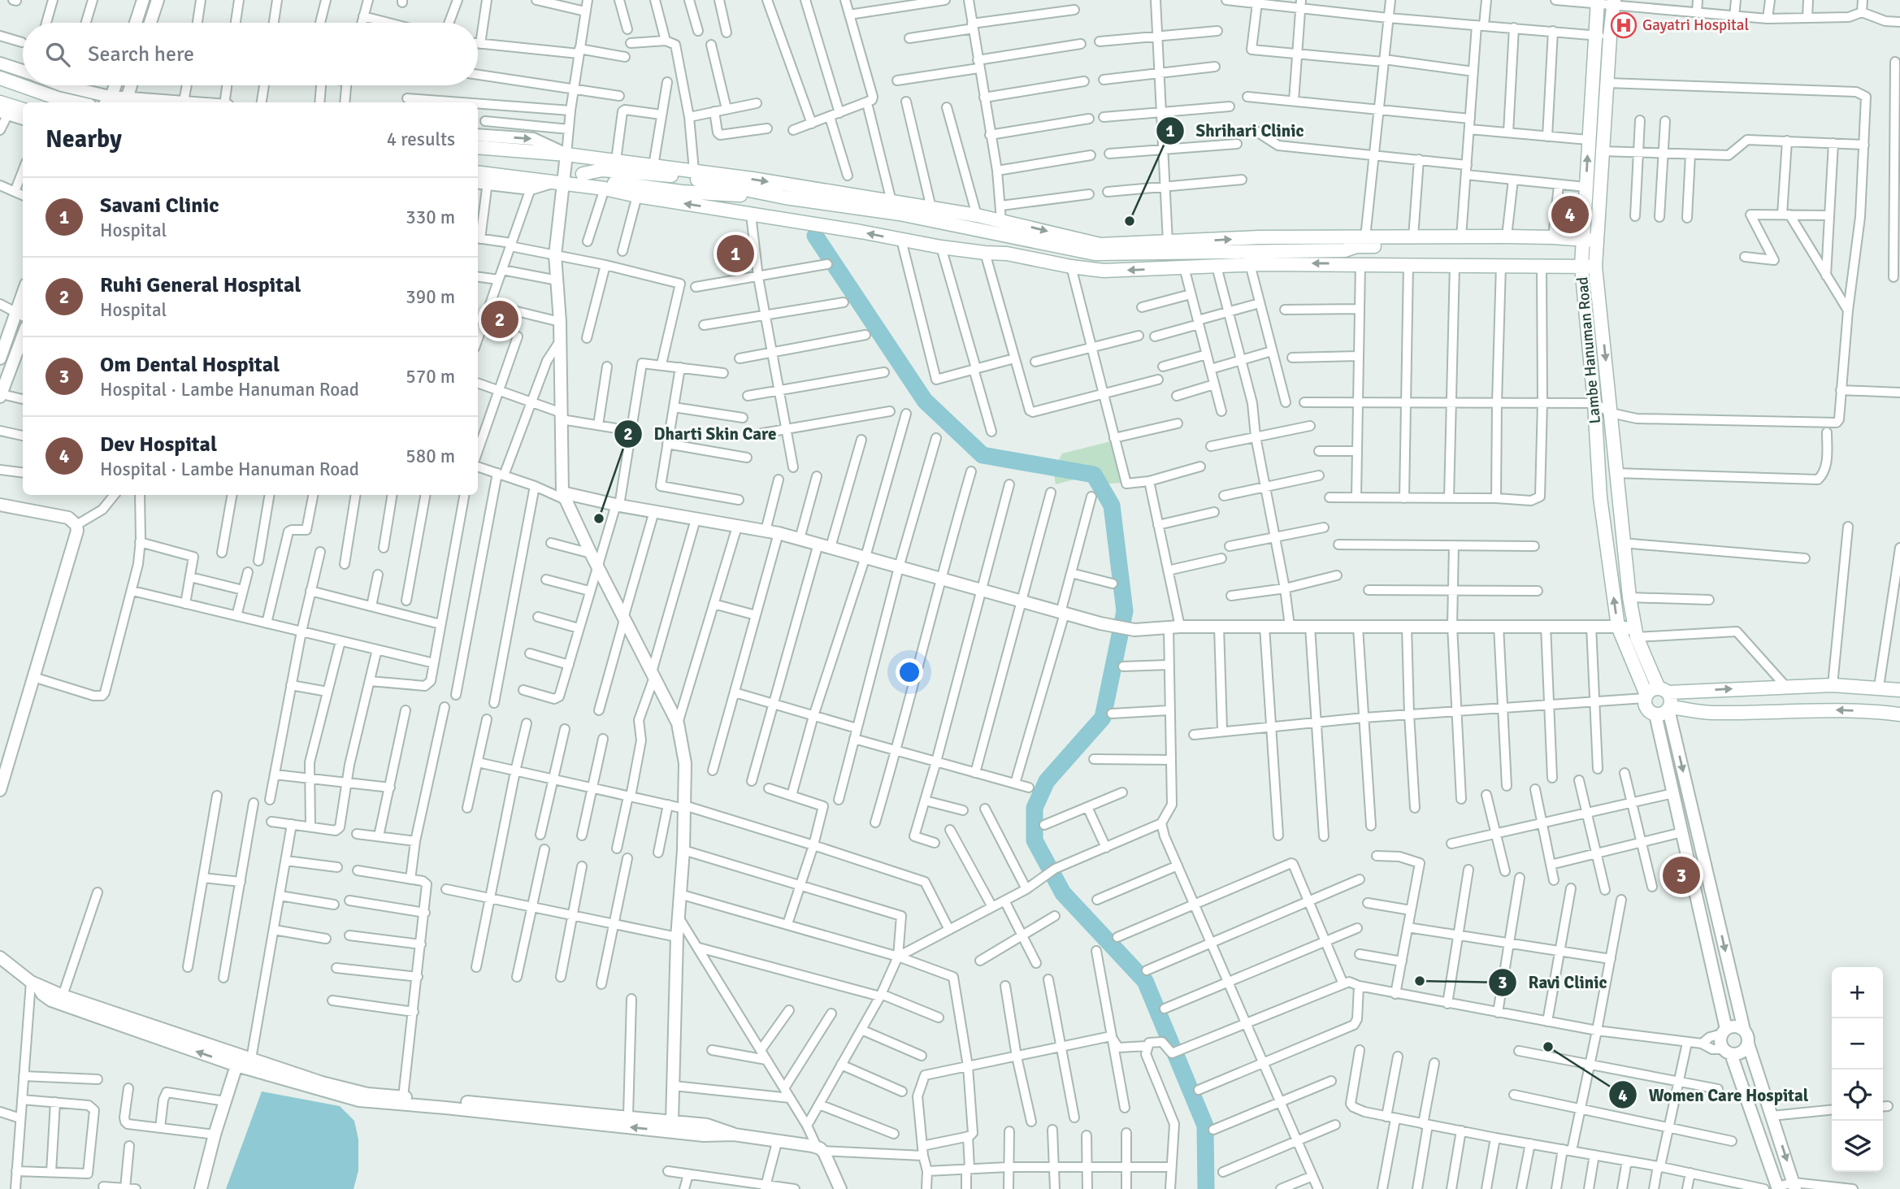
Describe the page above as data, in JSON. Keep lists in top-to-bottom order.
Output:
{
  "streets": {
    "main road": ["Lambe Hanuman Road"]
  },
  "places": {
    "hospital": ["Gayatri Hospital"],
    "other": [
      "Shrihari Clinic",
      "Dharti Skin Care",
      "Ravi Clinic",
      "Women Care Hospital"
    ]
  },
  "page": {
    "search": "Search here",
    "heading": ["Nearby", "4 results"],
    "list": [
      {
        "mark": "1",
        "name": "Savani Clinic",
        "note": "Hospital",
        "value": "330 m"
      },
      {
        "mark": "2",
        "name": "Ruhi General Hospital",
        "note": "Hospital",
        "value": "390 m"
      },
      {
        "mark": "3",
        "name": "Om Dental Hospital",
        "note": "Hospital · Lambe Hanuman Road",
        "value": "570 m"
      },
      {
        "mark": "4",
        "name": "Dev Hospital",
        "note": "Hospital · Lambe Hanuman Road",
        "value": "580 m"
      }
    ],
    "pins": [
      "4",
      "1",
      "2",
      "3"
    ],
    "map_buttons": ["+", "−"]
  }
}
